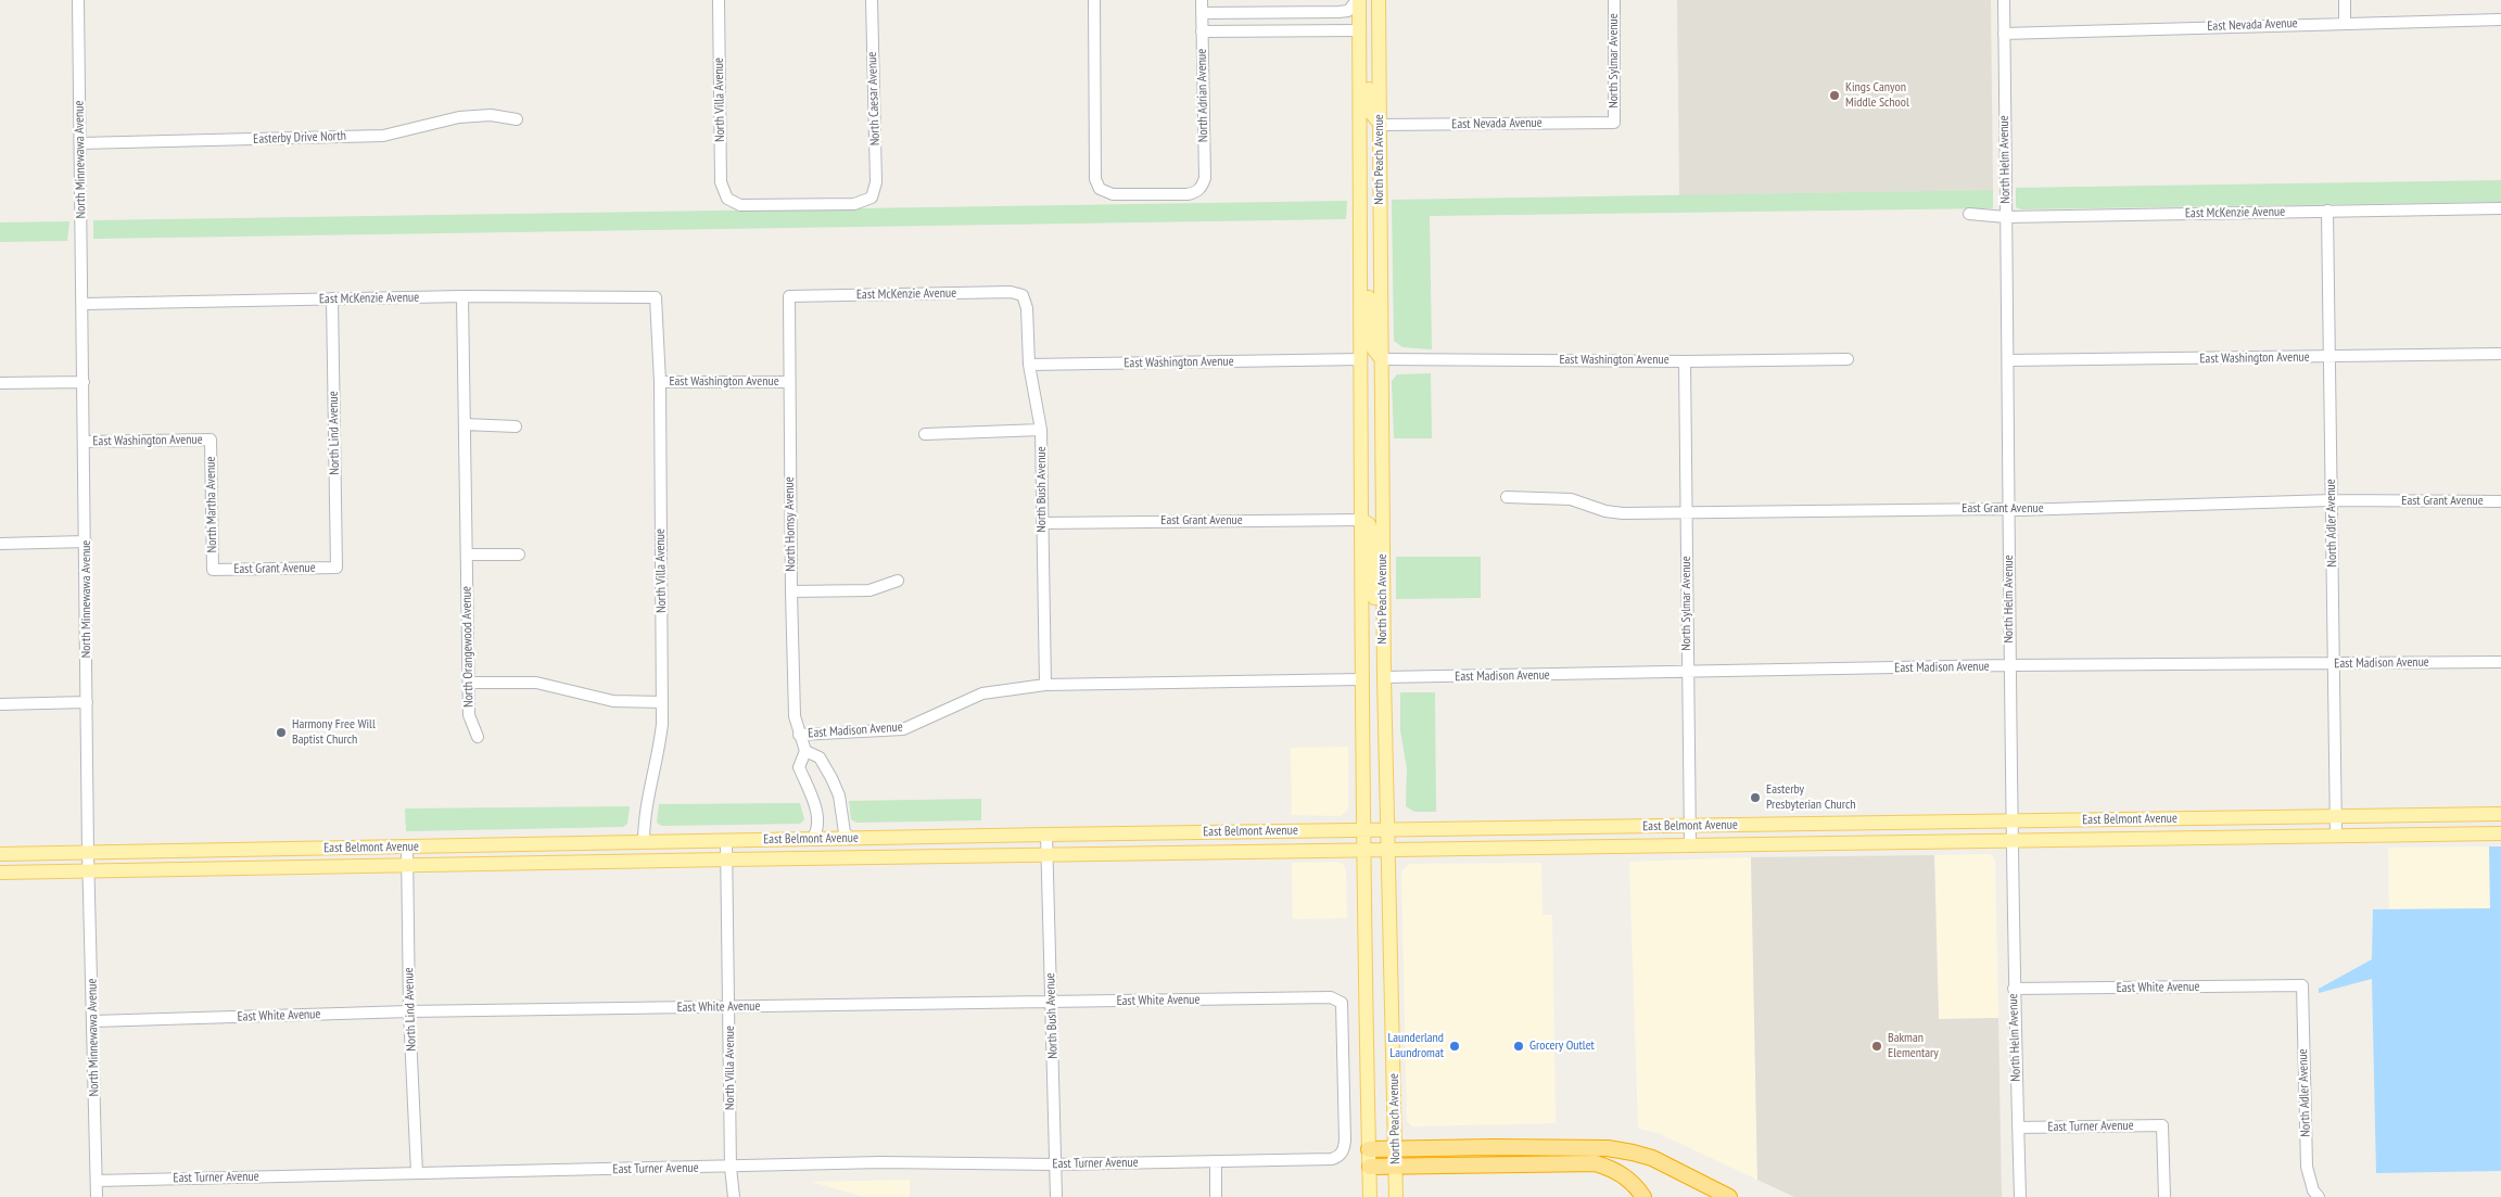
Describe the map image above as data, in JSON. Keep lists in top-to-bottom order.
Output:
{
  "streets": {
    "main road": ["North Peach Avenue", "East Belmont Avenue"],
    "street": [
      "East Nevada Avenue",
      "North Sylmar Avenue",
      "North Adrian Avenue",
      "North Caesar Avenue",
      "North Villa Avenue",
      "Easterby Drive North",
      "North Minnewawa Avenue",
      "North Helm Avenue",
      "East McKenzie Avenue",
      "East Washington Avenue",
      "North Lind Avenue",
      "North Bush Avenue",
      "East Grant Avenue",
      "North Martha Avenue",
      "North Adler Avenue",
      "North Homsy Avenue",
      "North Orangewood Avenue",
      "East Madison Avenue",
      "East White Avenue",
      "East Turner Avenue"
    ]
  },
  "crossings": [
    ["East Nevada Avenue", "North Sylmar Avenue"],
    ["East Nevada Avenue", "North Peach Avenue"],
    ["East Nevada Avenue", "North Helm Avenue"],
    ["North Sylmar Avenue", "East Washington Avenue"],
    ["North Sylmar Avenue", "East Grant Avenue"],
    ["North Sylmar Avenue", "East Madison Avenue"],
    ["North Sylmar Avenue", "East Belmont Avenue"],
    ["North Caesar Avenue", "North Villa Avenue"],
    ["North Villa Avenue", "East McKenzie Avenue"],
    ["North Villa Avenue", "East Washington Avenue"],
    ["North Villa Avenue", "East Belmont Avenue"],
    ["North Villa Avenue", "East White Avenue"],
    ["North Villa Avenue", "East Turner Avenue"],
    ["Easterby Drive North", "North Minnewawa Avenue"],
    ["North Minnewawa Avenue", "East McKenzie Avenue"],
    ["North Minnewawa Avenue", "East Washington Avenue"],
    ["North Minnewawa Avenue", "East Belmont Avenue"],
    ["North Minnewawa Avenue", "East White Avenue"],
    ["North Minnewawa Avenue", "East Turner Avenue"],
    ["North Peach Avenue", "East Washington Avenue"],
    ["North Peach Avenue", "East Grant Avenue"],
    ["North Peach Avenue", "East Madison Avenue"],
    ["North Peach Avenue", "East Belmont Avenue"],
    ["North Helm Avenue", "East McKenzie Avenue"],
    ["North Helm Avenue", "East Washington Avenue"],
    ["North Helm Avenue", "East Grant Avenue"],
    ["North Helm Avenue", "East Madison Avenue"],
    ["North Helm Avenue", "East Belmont Avenue"],
    ["North Helm Avenue", "East White Avenue"],
    ["North Helm Avenue", "East Turner Avenue"],
    ["East McKenzie Avenue", "North Lind Avenue"],
    ["East McKenzie Avenue", "North Bush Avenue"],
    ["East McKenzie Avenue", "North Adler Avenue"],
    ["East McKenzie Avenue", "North Homsy Avenue"],
    ["East McKenzie Avenue", "North Orangewood Avenue"],
    ["East Washington Avenue", "North Bush Avenue"],
    ["East Washington Avenue", "North Martha Avenue"],
    ["East Washington Avenue", "North Adler Avenue"],
    ["East Washington Avenue", "North Homsy Avenue"],
    ["North Lind Avenue", "East Grant Avenue"],
    ["North Lind Avenue", "East Belmont Avenue"],
    ["North Lind Avenue", "East White Avenue"],
    ["North Lind Avenue", "East Turner Avenue"],
    ["North Bush Avenue", "East Grant Avenue"],
    ["North Bush Avenue", "East Madison Avenue"],
    ["North Bush Avenue", "East Belmont Avenue"],
    ["North Bush Avenue", "East White Avenue"],
    ["North Bush Avenue", "East Turner Avenue"],
    ["East Grant Avenue", "North Martha Avenue"],
    ["East Grant Avenue", "North Adler Avenue"],
    ["North Adler Avenue", "East Madison Avenue"],
    ["North Adler Avenue", "East Belmont Avenue"],
    ["North Adler Avenue", "East White Avenue"],
    ["North Homsy Avenue", "East Madison Avenue"],
    ["North Homsy Avenue", "East Belmont Avenue"],
    ["East White Avenue", "East Turner Avenue"]
  ],
  "places": [
    "Kings Canyon Middle School",
    "Harmony Free Will Baptist Church",
    "Easterby Presbyterian Church",
    "Launderland Laundromat",
    "Grocery Outlet",
    "Bakman Elementary"
  ]
}
